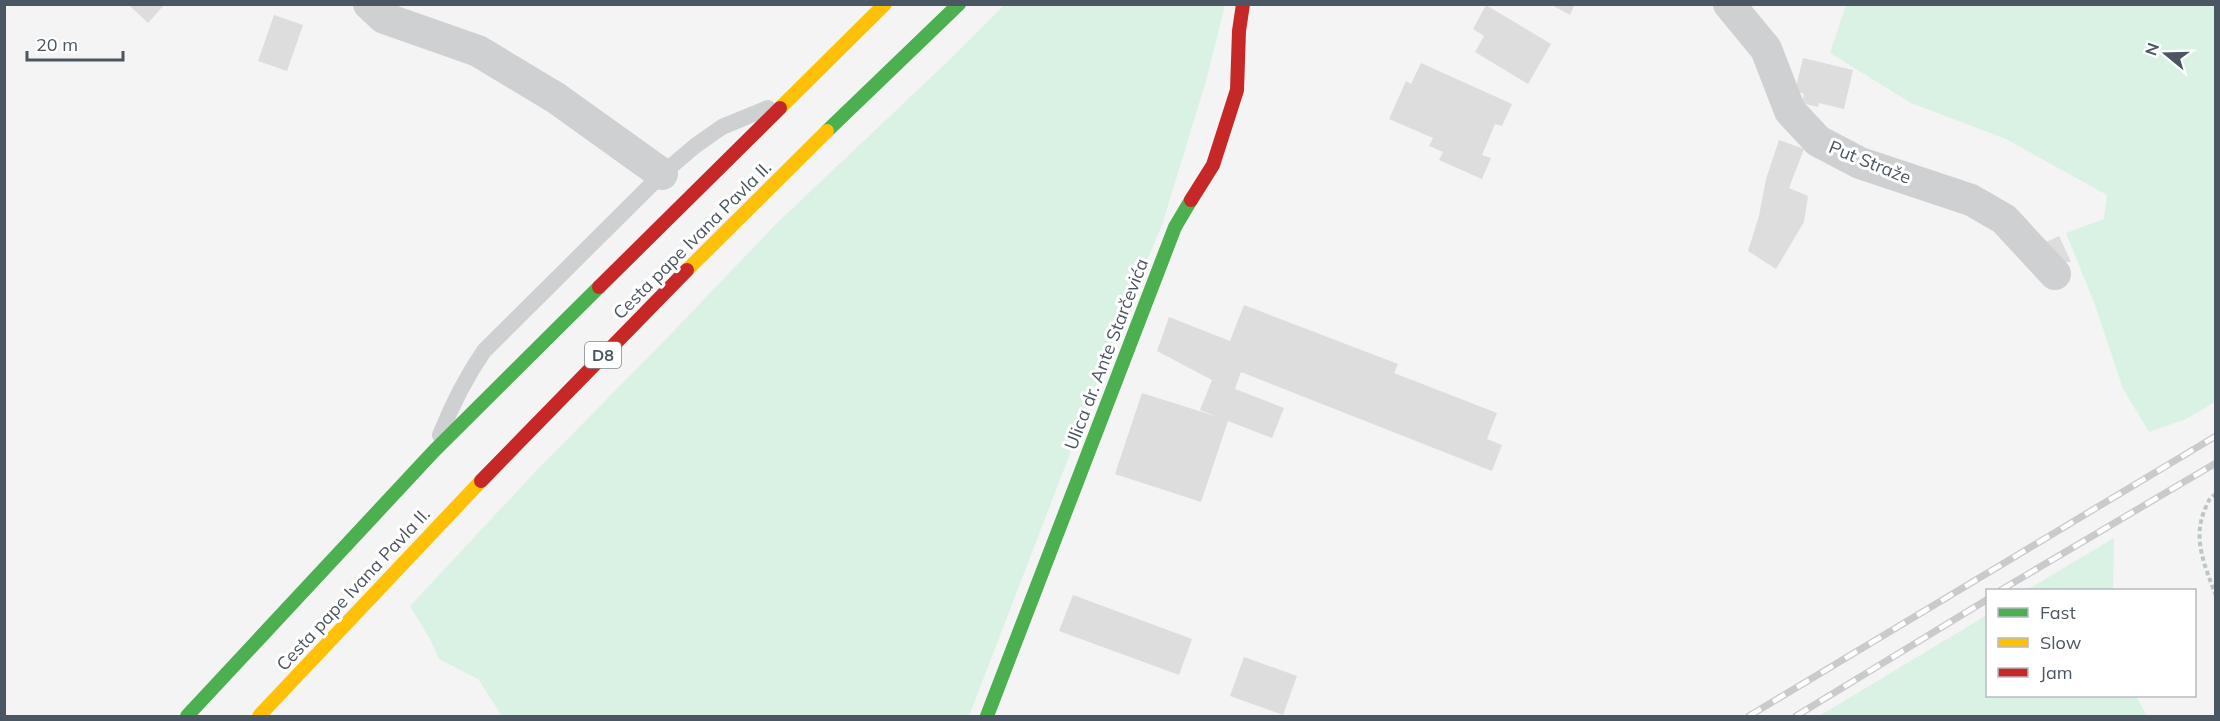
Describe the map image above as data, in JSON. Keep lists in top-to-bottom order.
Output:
{
  "streets": {
    "main road": ["Cesta pape Ivana Pavla II.", "Ulica dr. Ante Starčevića", "D8"],
    "street": ["Put Straže"]
  },
  "legend": ["Fast", "Slow", "Jam"],
  "scale_bar": "20 m",
  "north": "left"
}
